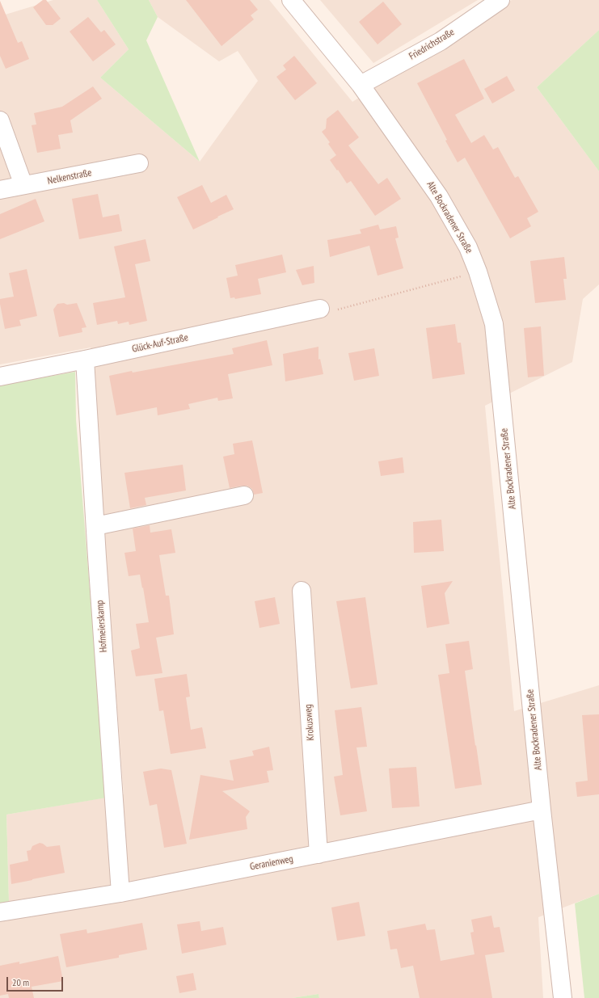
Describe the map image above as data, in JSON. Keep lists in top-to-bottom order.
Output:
{
  "streets": {
    "street": [
      "Friedrichstraße",
      "Nelkenstraße",
      "Alte Bockradener Straße",
      "Glück-Auf-Straße",
      "Hofmeierskamp",
      "Krokusweg",
      "Geranienweg"
    ]
  },
  "crossings": [
    ["Friedrichstraße", "Alte Bockradener Straße"],
    ["Alte Bockradener Straße", "Geranienweg"],
    ["Glück-Auf-Straße", "Hofmeierskamp"],
    ["Hofmeierskamp", "Geranienweg"],
    ["Krokusweg", "Geranienweg"]
  ],
  "scale_bar": "20 m"
}
